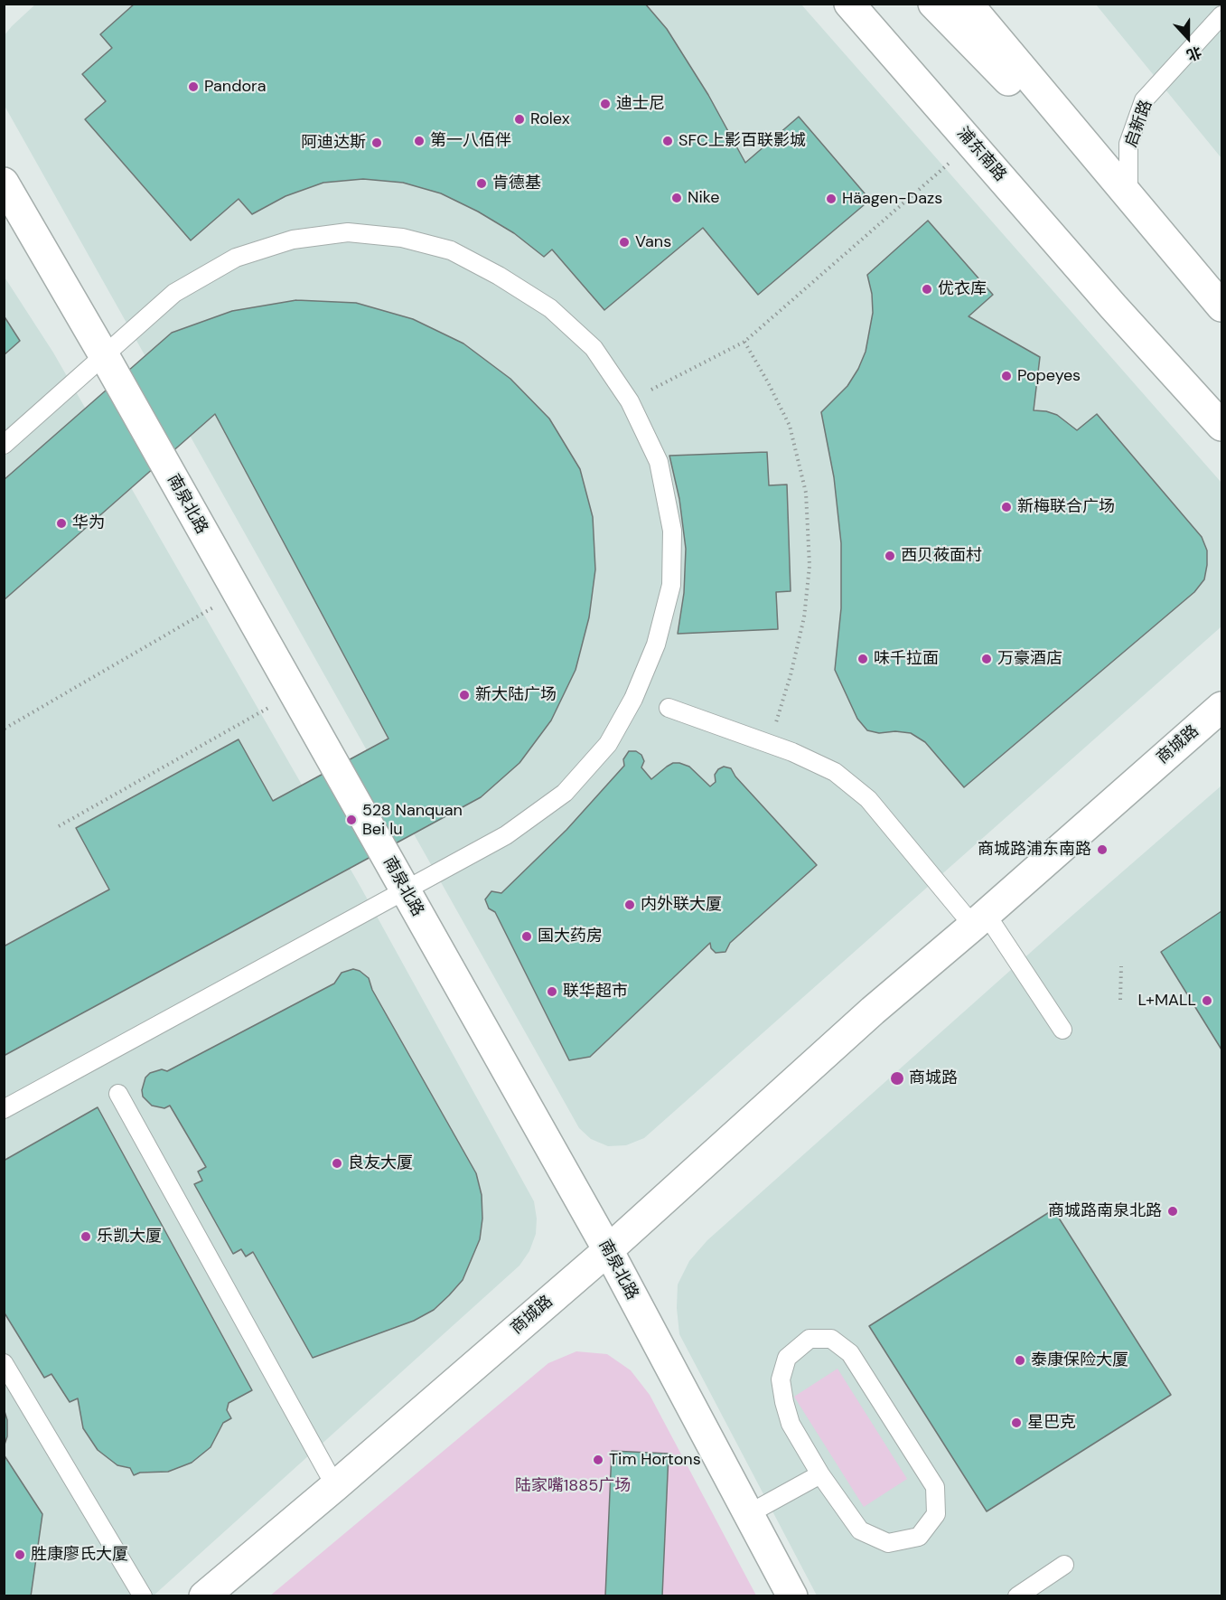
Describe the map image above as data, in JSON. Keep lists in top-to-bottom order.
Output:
{
  "streets": {
    "street": ["浦东南路", "南泉北路", "商城路"],
    "lane": ["启新路"]
  },
  "crossings": [
    ["南泉北路", "商城路"]
  ],
  "parks": ["陆家嘴1885广场"],
  "places": [
    "Pandora",
    "迪士尼",
    "Rolex",
    "第一八佰伴",
    "SFC上影百联影城",
    "阿迪达斯",
    "肯德基",
    "Nike",
    "Häagen-Dazs",
    "Vans",
    "优衣库",
    "Popeyes",
    "新梅联合广场",
    "华为",
    "西贝莜面村",
    "味千拉面",
    "万豪酒店",
    "新大陆广场",
    "528 Nanquan Bei lu",
    "商城路浦东南路",
    "内外联大厦",
    "国大药房",
    "联华超市",
    "L+MALL",
    "商城路",
    "良友大厦",
    "商城路南泉北路",
    "乐凯大厦",
    "泰康保险大厦",
    "星巴克",
    "Tim Hortons",
    "胜康廖氏大厦"
  ],
  "north": "bottom"
}
